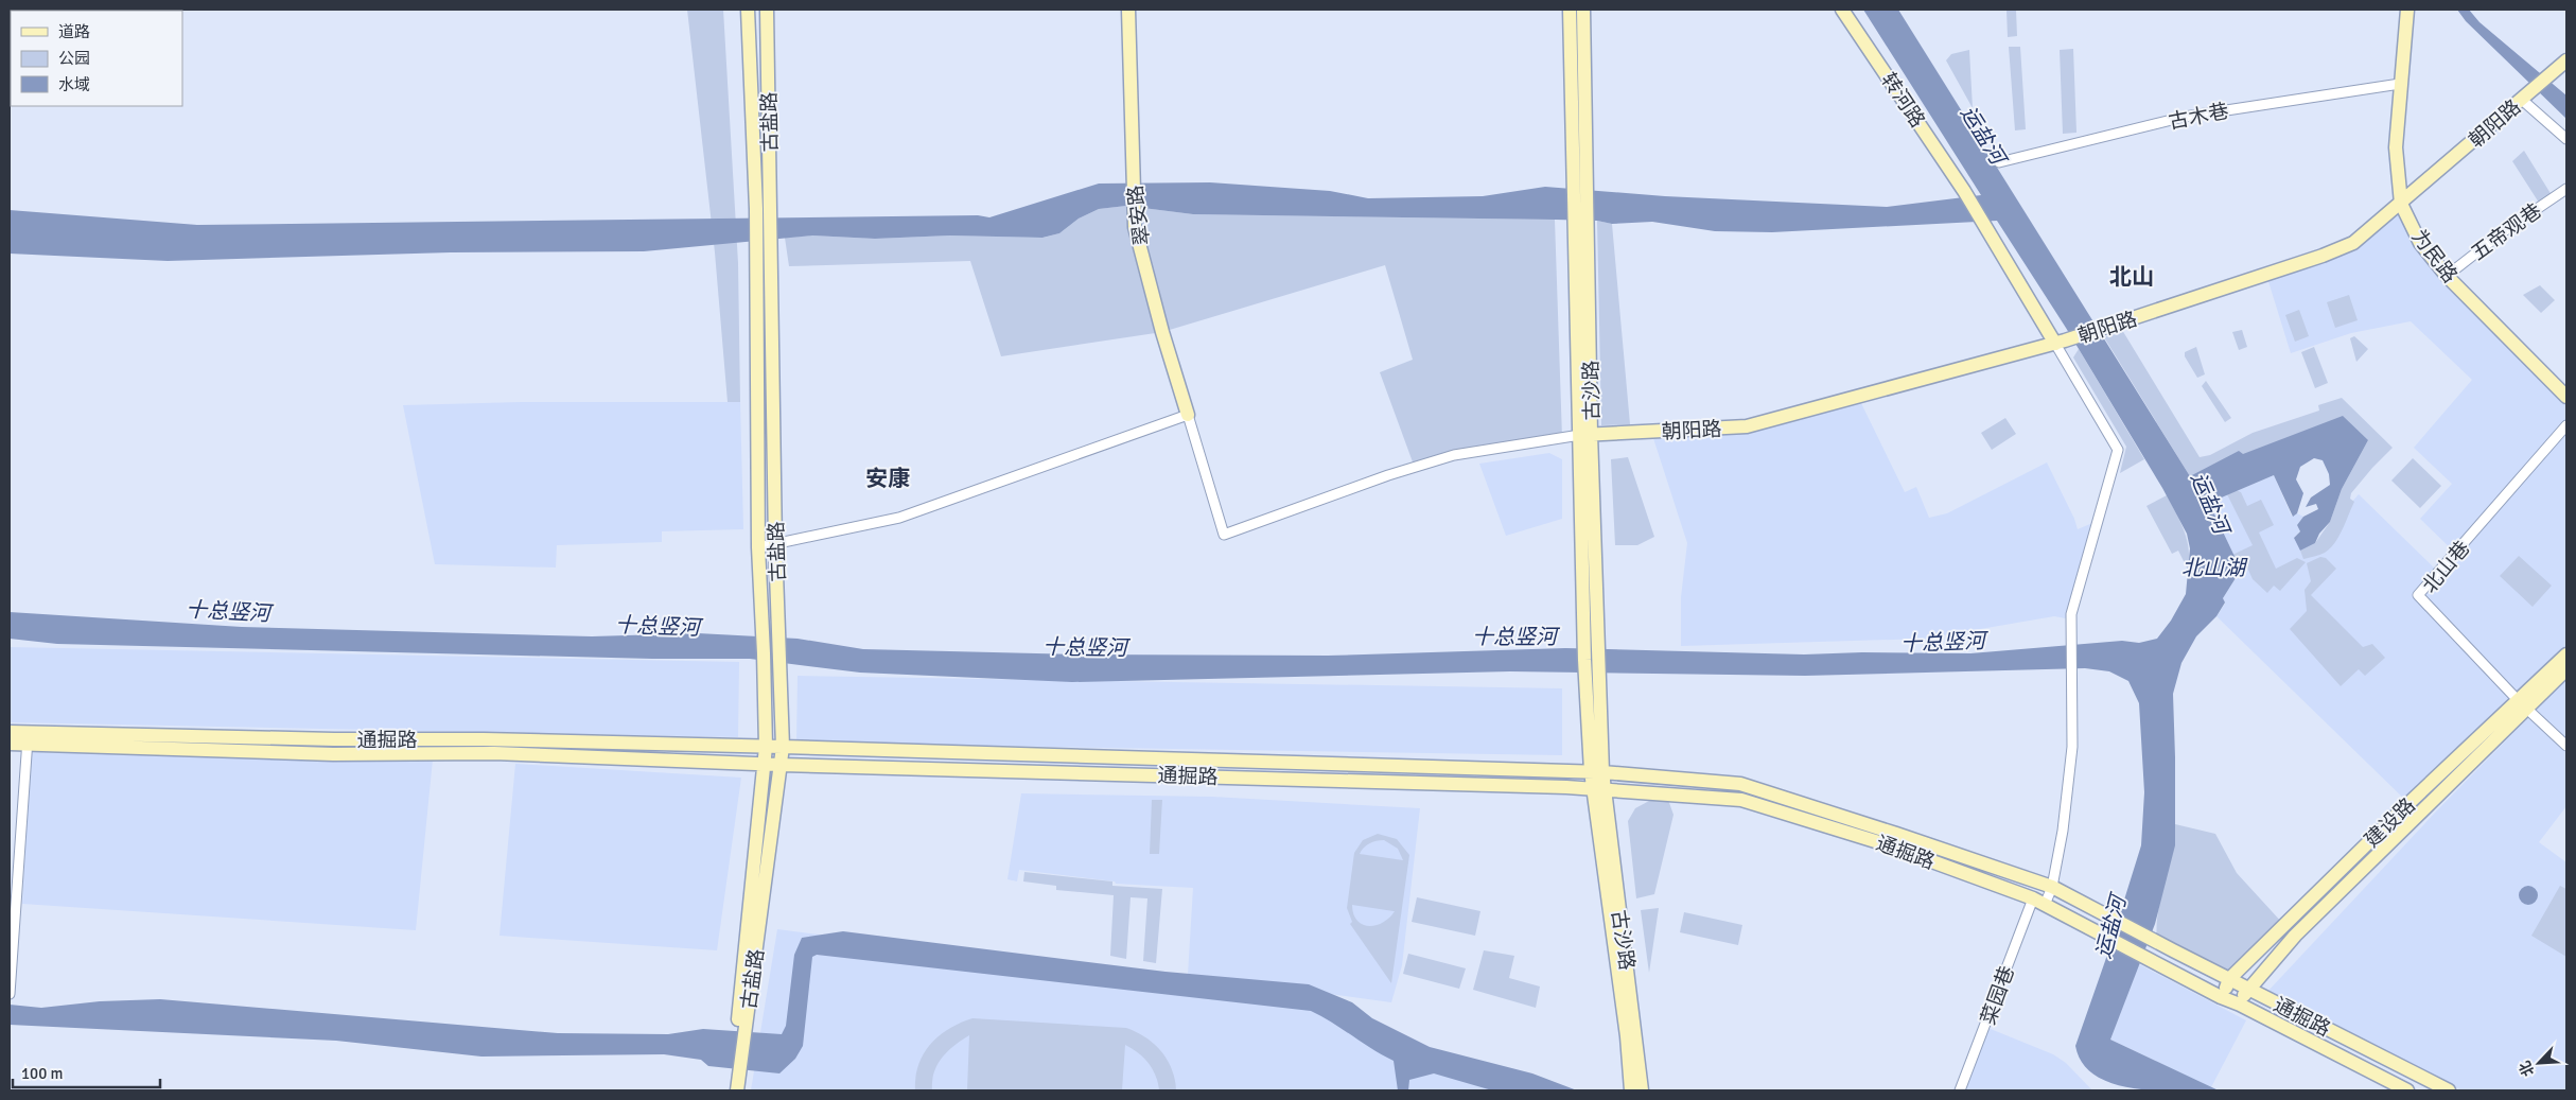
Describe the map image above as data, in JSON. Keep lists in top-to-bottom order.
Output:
{
  "streets": {
    "main road": [
      "转河路",
      "古盐路",
      "朝阳路",
      "翠安路",
      "为民路",
      "古沙路",
      "通掘路",
      "建设路"
    ],
    "street": [
      "古木巷",
      "五帝观巷",
      "北山巷",
      "菜园巷"
    ]
  },
  "crossings": [
    ["转河路", "朝阳路"],
    ["转河路", "菜园巷"],
    ["古木巷", "为民路"],
    ["古盐路", "通掘路"],
    ["朝阳路", "为民路"],
    ["朝阳路", "古沙路"],
    ["朝阳路", "菜园巷"],
    ["五帝观巷", "为民路"],
    ["古沙路", "通掘路"],
    ["北山巷", "建设路"],
    ["通掘路", "建设路"],
    ["通掘路", "菜园巷"]
  ],
  "districts": ["北山", "安康"],
  "water": ["运盐河", "北山湖", "十总竖河"],
  "legend": ["道路", "公园", "水域"],
  "scale_bar": "100 m",
  "north": "bottom left"
}
